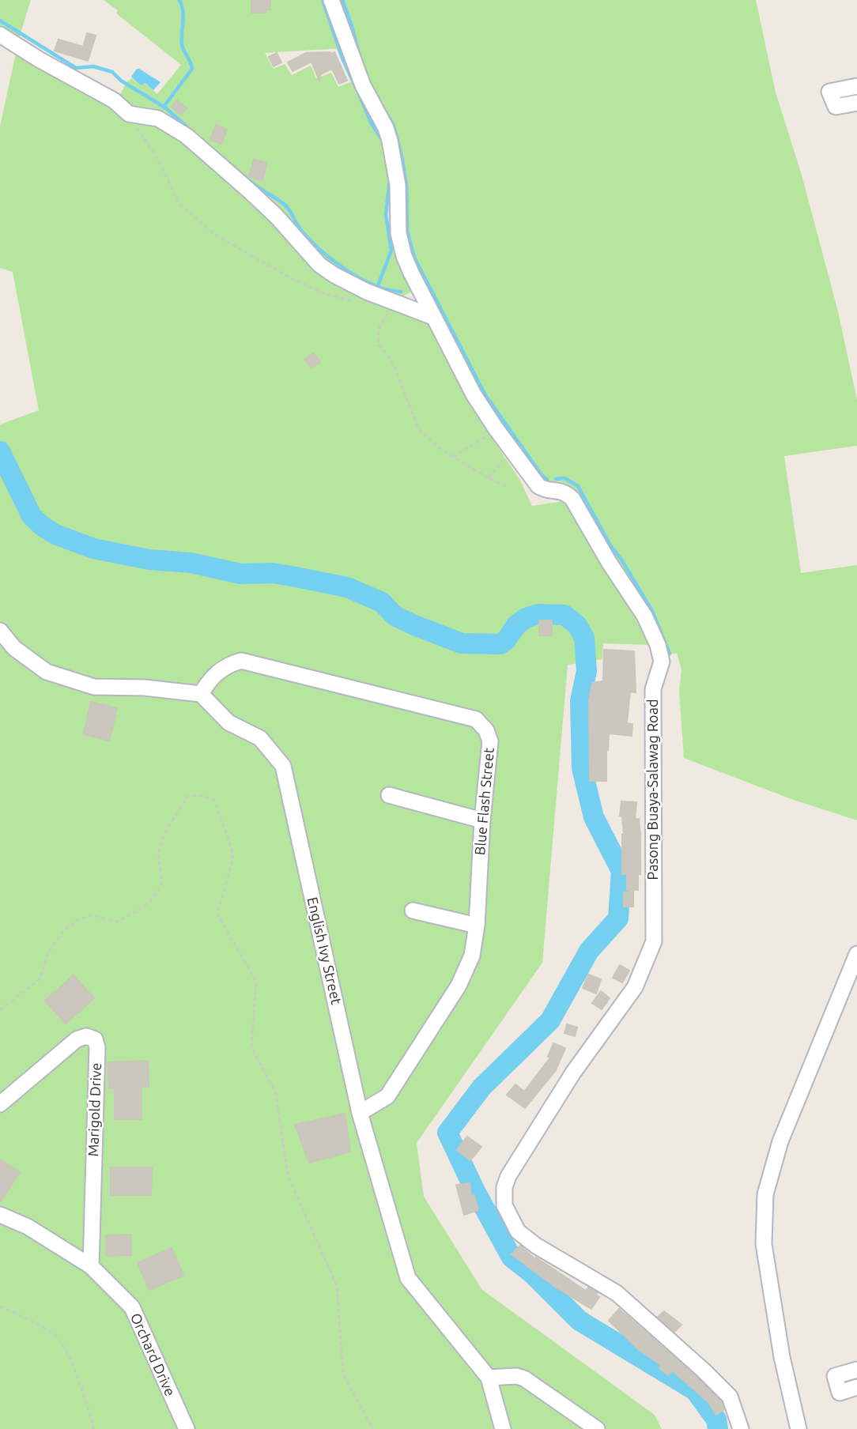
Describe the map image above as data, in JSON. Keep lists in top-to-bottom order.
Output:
{
  "streets": {
    "street": [
      "Pasong Buaya-Salawag Road",
      "Blue Flash Street",
      "English Ivy Street",
      "Marigold Drive",
      "Orchard Drive"
    ]
  },
  "crossings": [
    ["Blue Flash Street", "English Ivy Street"],
    ["Marigold Drive", "Orchard Drive"]
  ]
}
